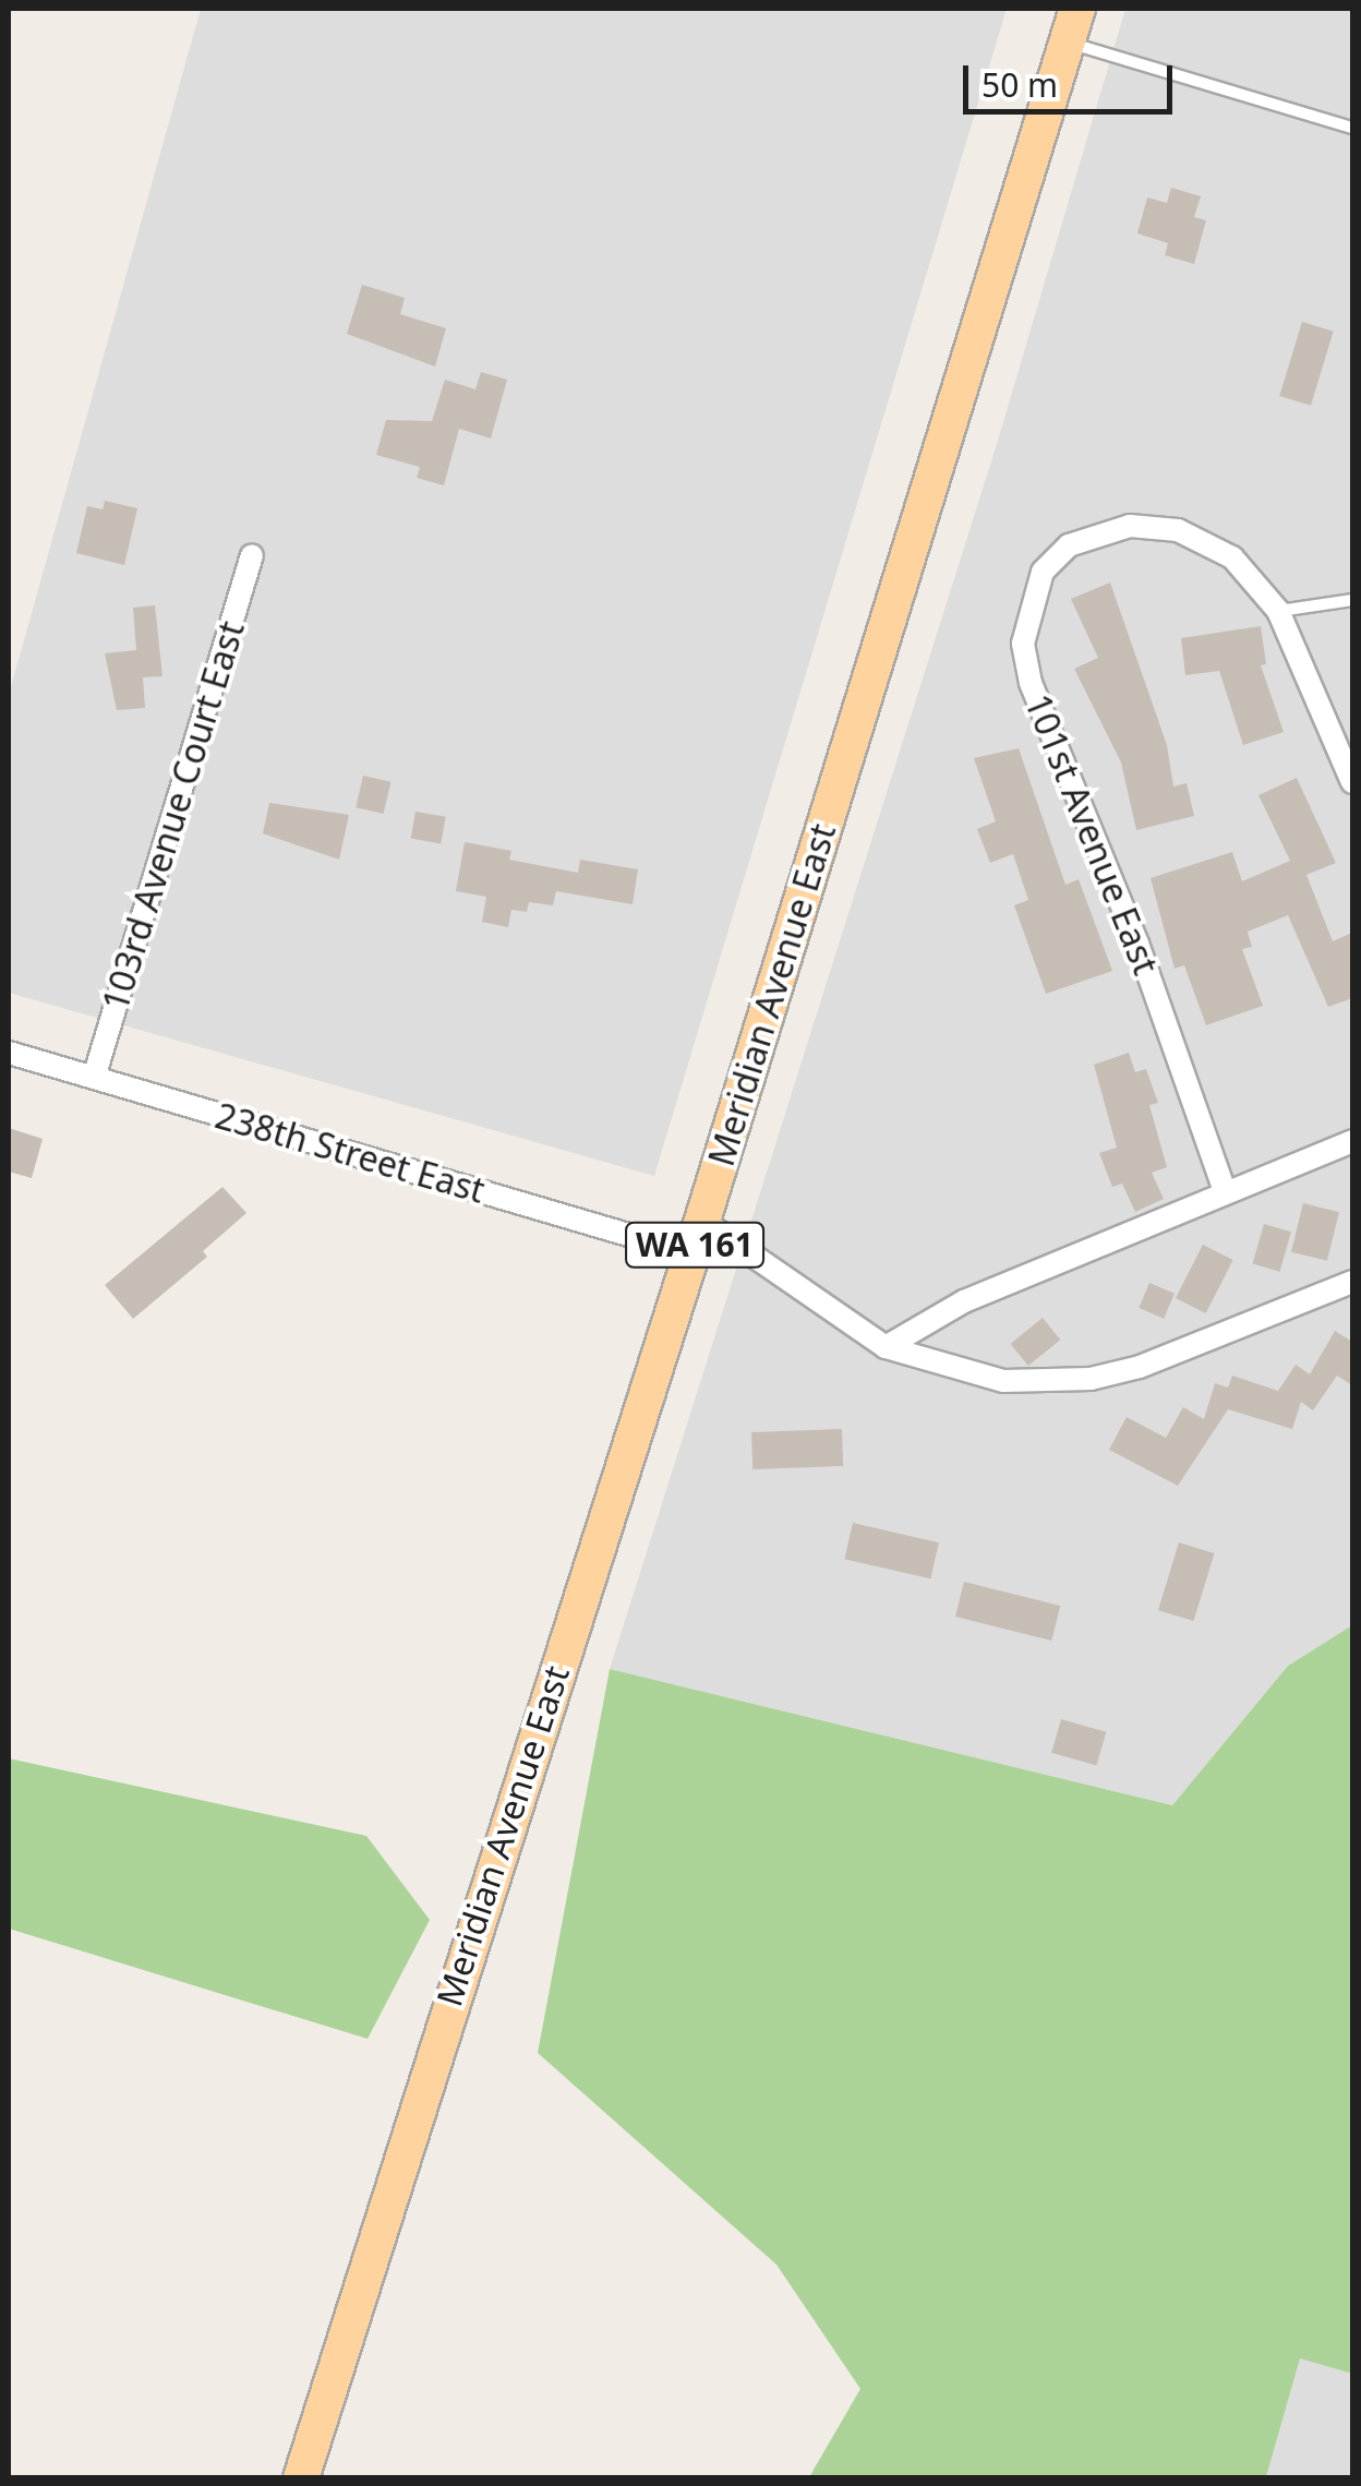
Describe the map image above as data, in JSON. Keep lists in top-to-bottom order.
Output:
{
  "streets": {
    "main road": ["Meridian Avenue East", "WA 161"],
    "street": ["103rd Avenue Court East", "101st Avenue East", "238th Street East"]
  },
  "crossings": [
    ["103rd Avenue Court East", "238th Street East"],
    ["Meridian Avenue East", "238th Street East"]
  ],
  "scale_bar": "50 m"
}
